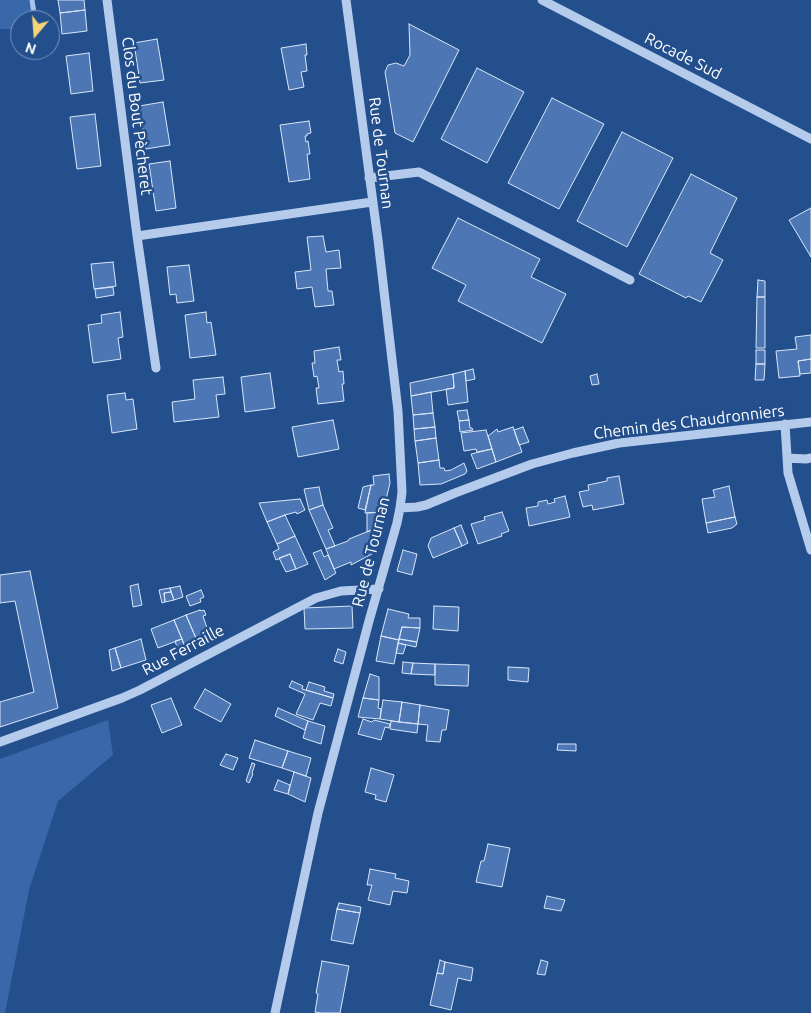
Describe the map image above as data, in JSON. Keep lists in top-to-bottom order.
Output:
{
  "streets": {
    "street": [
      "Rocade Sud",
      "Clos du Bout Pècheret",
      "Rue de Tournan",
      "Chemin des Chaudronniers",
      "Rue Ferraille"
    ]
  },
  "crossings": [
    ["Rue de Tournan", "Chemin des Chaudronniers"],
    ["Rue de Tournan", "Rue Ferraille"]
  ],
  "north": "bottom"
}
